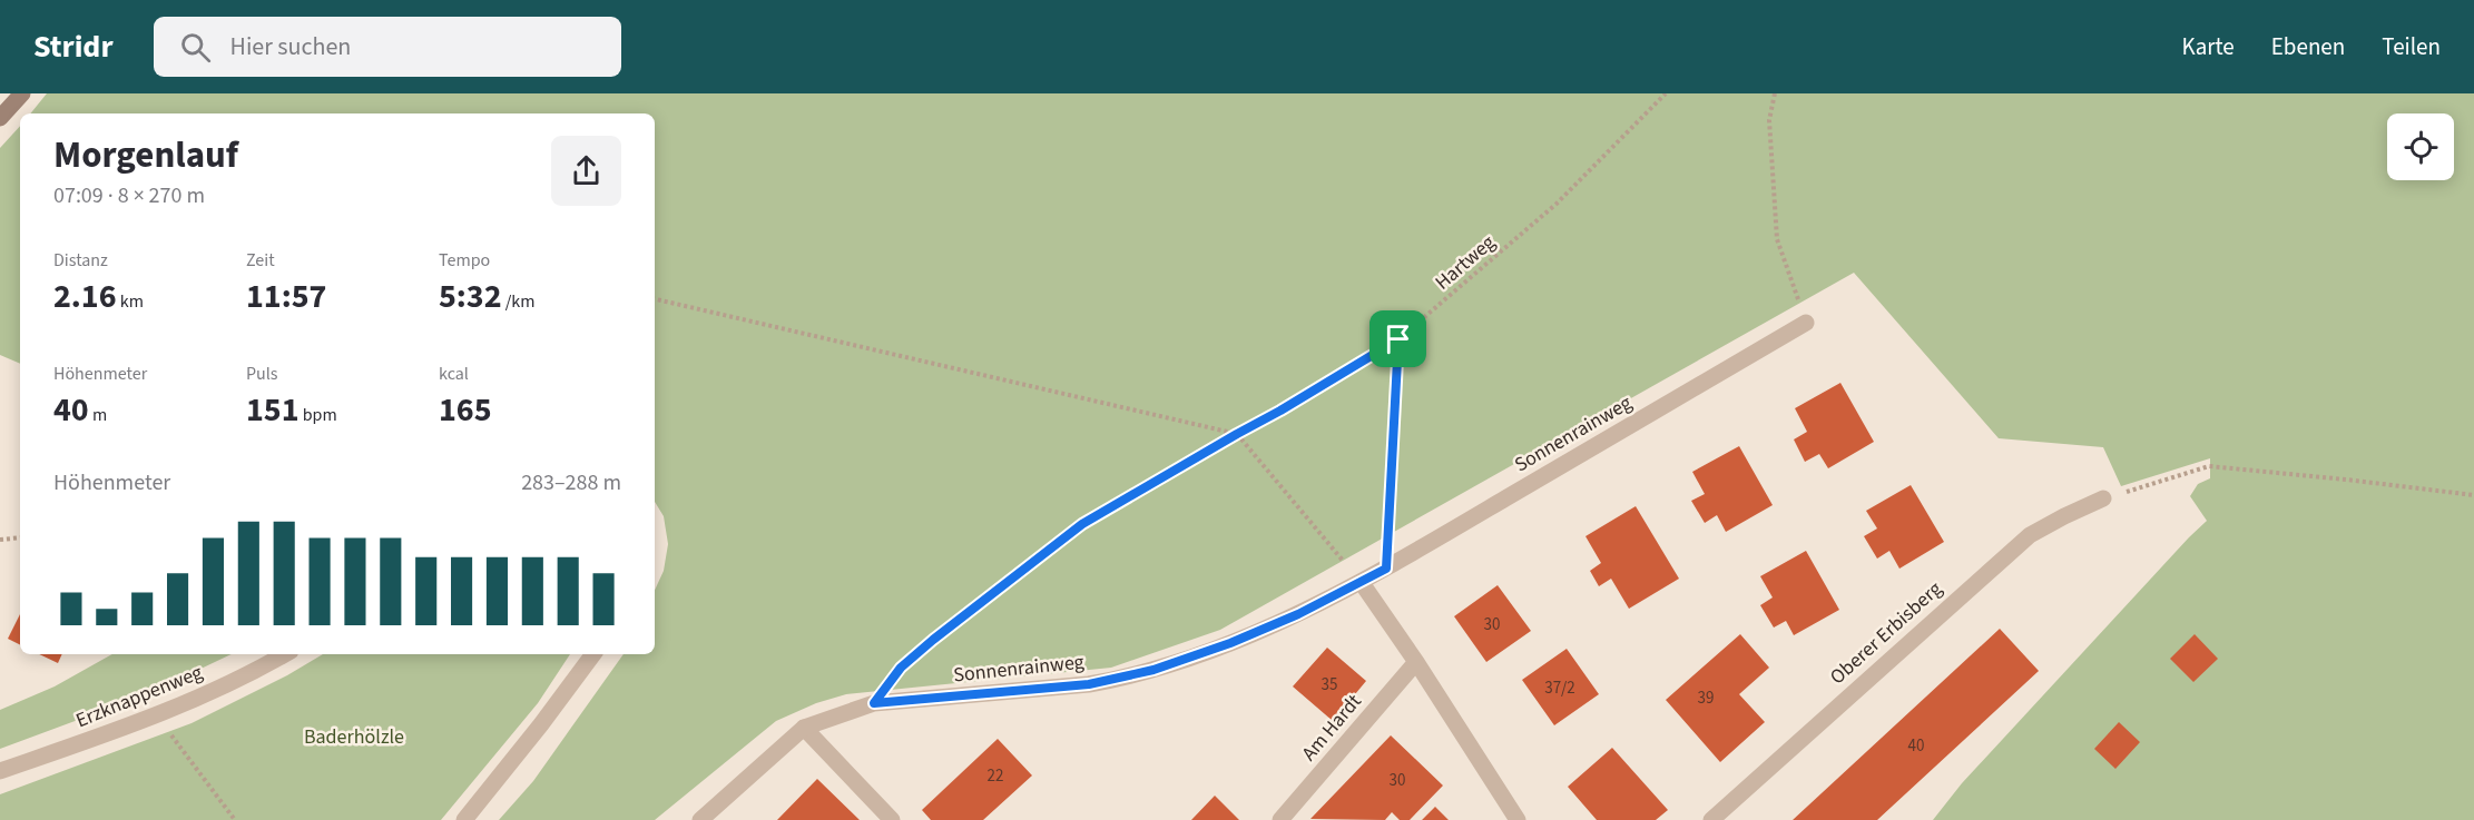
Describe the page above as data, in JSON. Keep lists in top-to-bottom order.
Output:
{
  "streets": {
    "street": [
      "Sonnenrainweg",
      "Oberer Erbisberg",
      "Erzknappenweg",
      "Am Hardt"
    ],
    "path": ["Hartweg"]
  },
  "crossings": [
    ["Hartweg", "Sonnenrainweg"]
  ],
  "parks": ["Baderhölzle"],
  "house_numbers": [
    "30",
    "35",
    "37/2",
    "39",
    "40",
    "22",
    "30"
  ],
  "page": {
    "header": "Stridr",
    "search": "Hier suchen",
    "nav": ["Karte", "Ebenen", "Teilen"],
    "heading": ["Morgenlauf", "07:09 · 8 × 270 m"],
    "stats": [
      ["Distanz", "2.16 km"],
      ["Zeit", "11:57"],
      ["Tempo", "5:32 /km"],
      ["Höhenmeter", "40 m"],
      ["Puls", "151 bpm"],
      ["kcal", "165"]
    ],
    "chart": ["Höhenmeter", "283–288 m"]
  }
}
